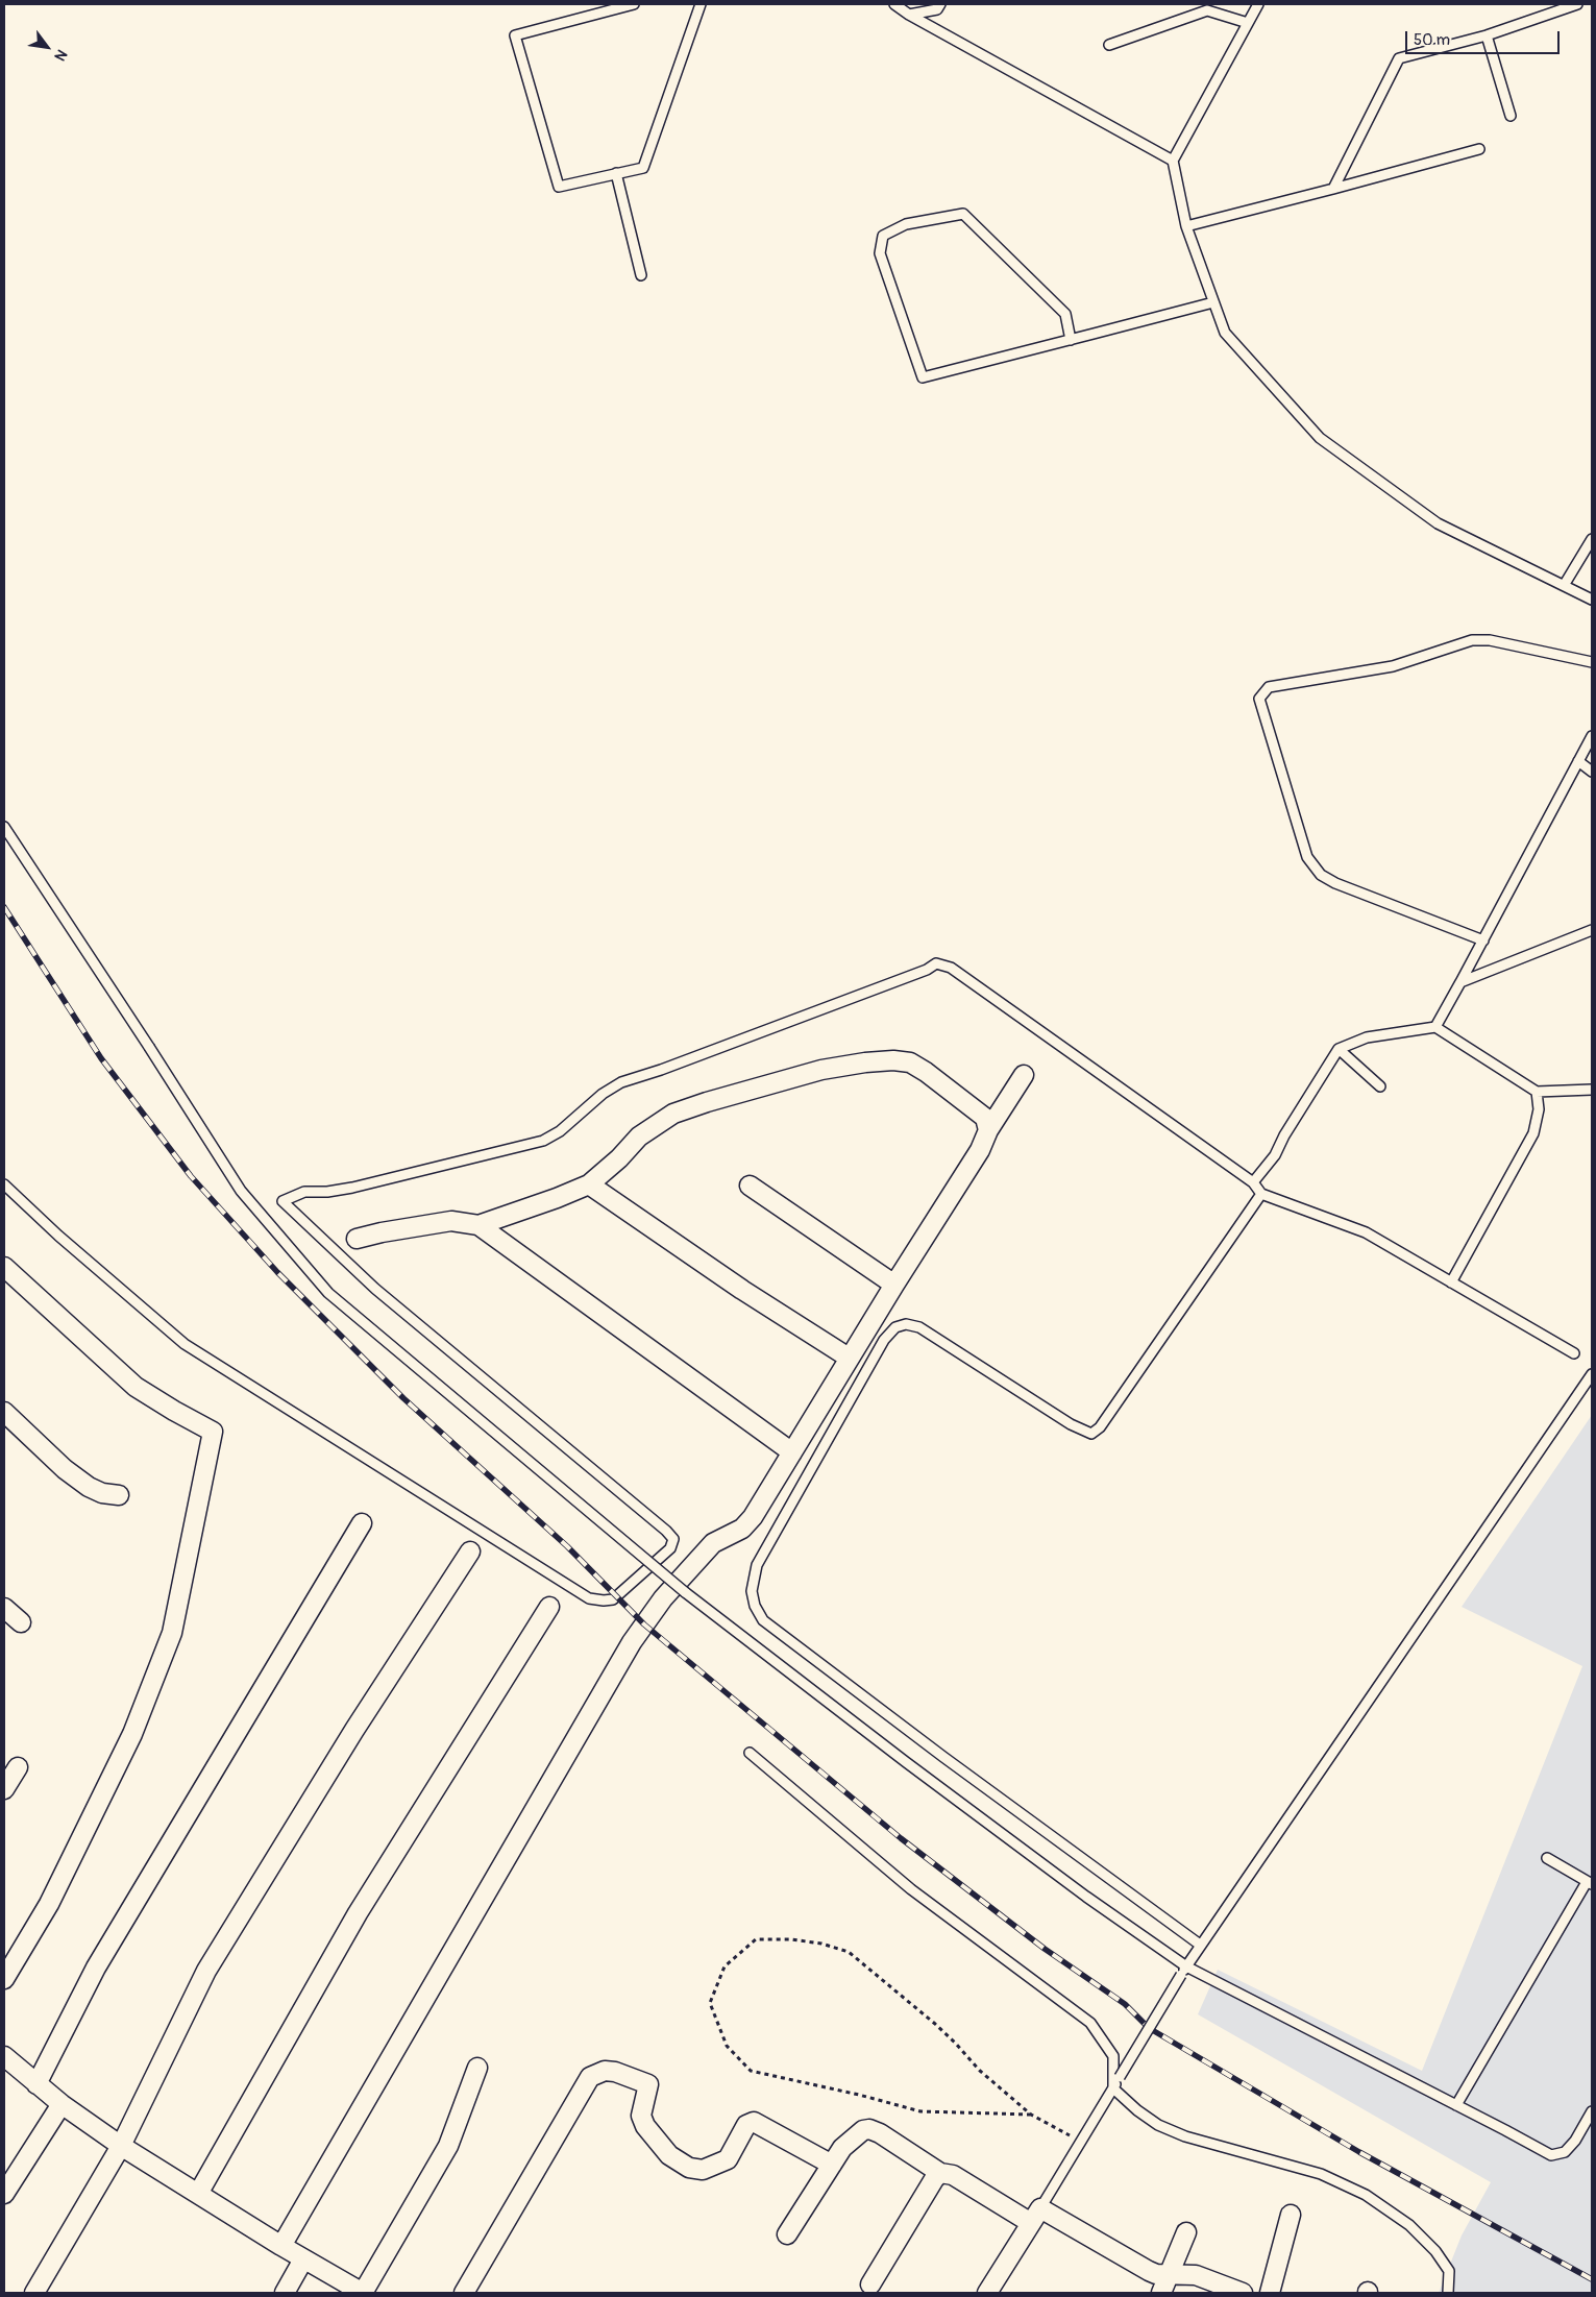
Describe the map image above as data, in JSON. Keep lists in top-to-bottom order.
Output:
{
  "scale_bar": "50 m",
  "north": "bottom right"
}
